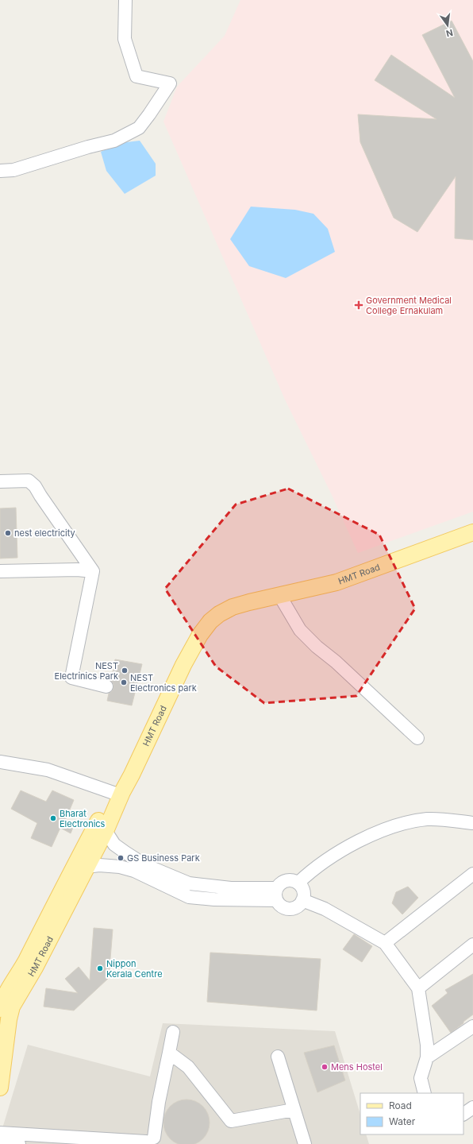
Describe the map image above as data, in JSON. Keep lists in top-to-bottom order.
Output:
{
  "streets": {
    "main road": ["HMT Road"]
  },
  "places": {
    "health": ["Government Medical College Ernakulam"],
    "other": [
      "nest electricity",
      "NEST Electrinics Park",
      "NEST Electronics park",
      "Bharat Electronics",
      "GS Business Park",
      "Nippon Kerala Centre",
      "Mens Hostel"
    ]
  },
  "legend": ["Road", "Water"],
  "north": "bottom"
}
